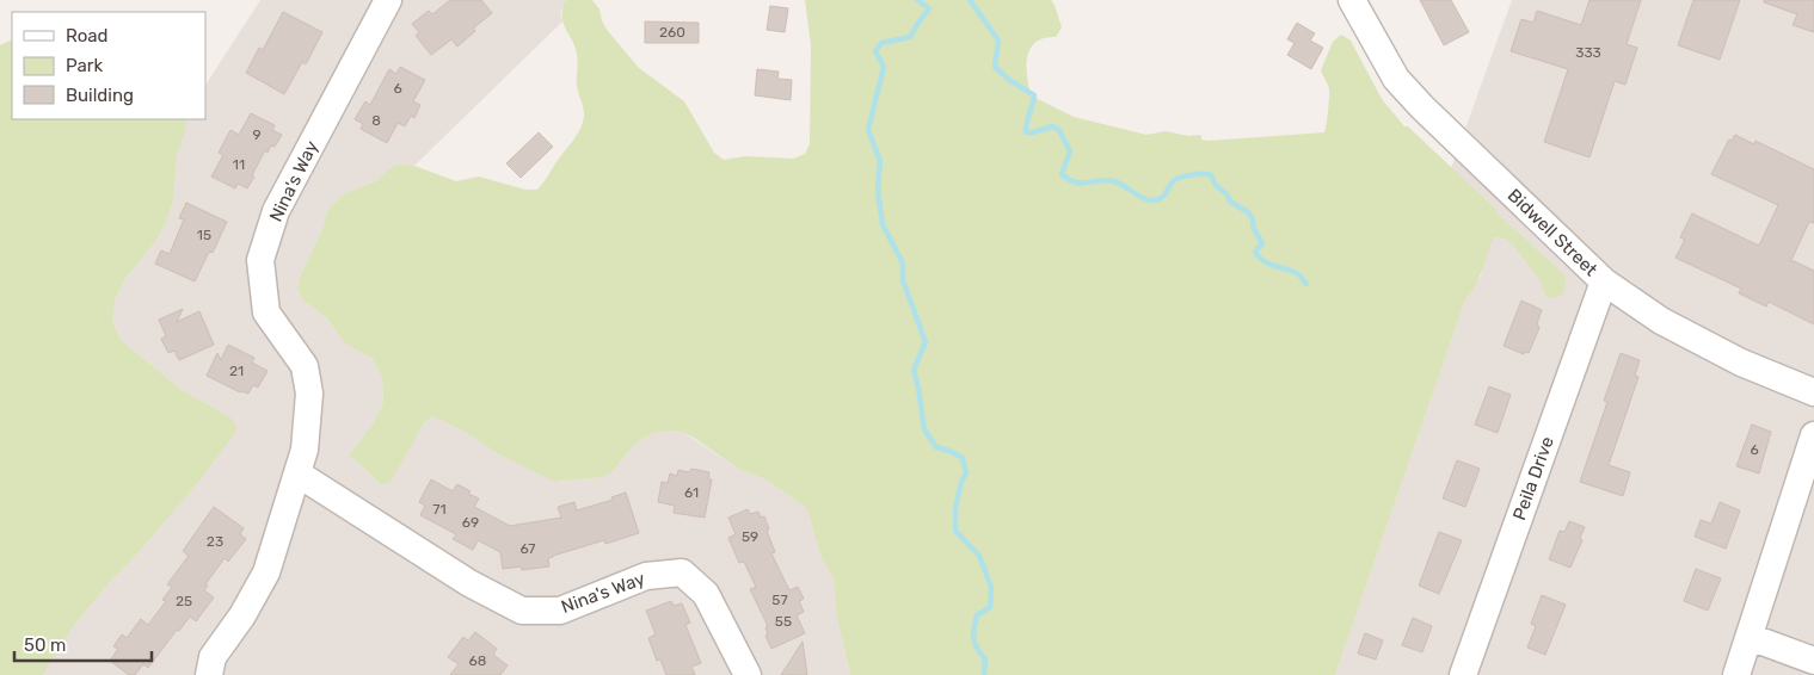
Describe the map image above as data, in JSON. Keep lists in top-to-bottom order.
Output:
{
  "streets": {
    "street": ["Nina's Way", "Bidwell Street", "Peila Drive"]
  },
  "crossings": [
    ["Bidwell Street", "Peila Drive"]
  ],
  "house_numbers": [
    "260",
    "333",
    "6",
    "8",
    "9",
    "11",
    "15",
    "21",
    "6",
    "61",
    "71",
    "69",
    "59",
    "23",
    "67",
    "57",
    "25",
    "55",
    "68"
  ],
  "legend": ["Road", "Park", "Building"],
  "scale_bar": "50 m"
}
